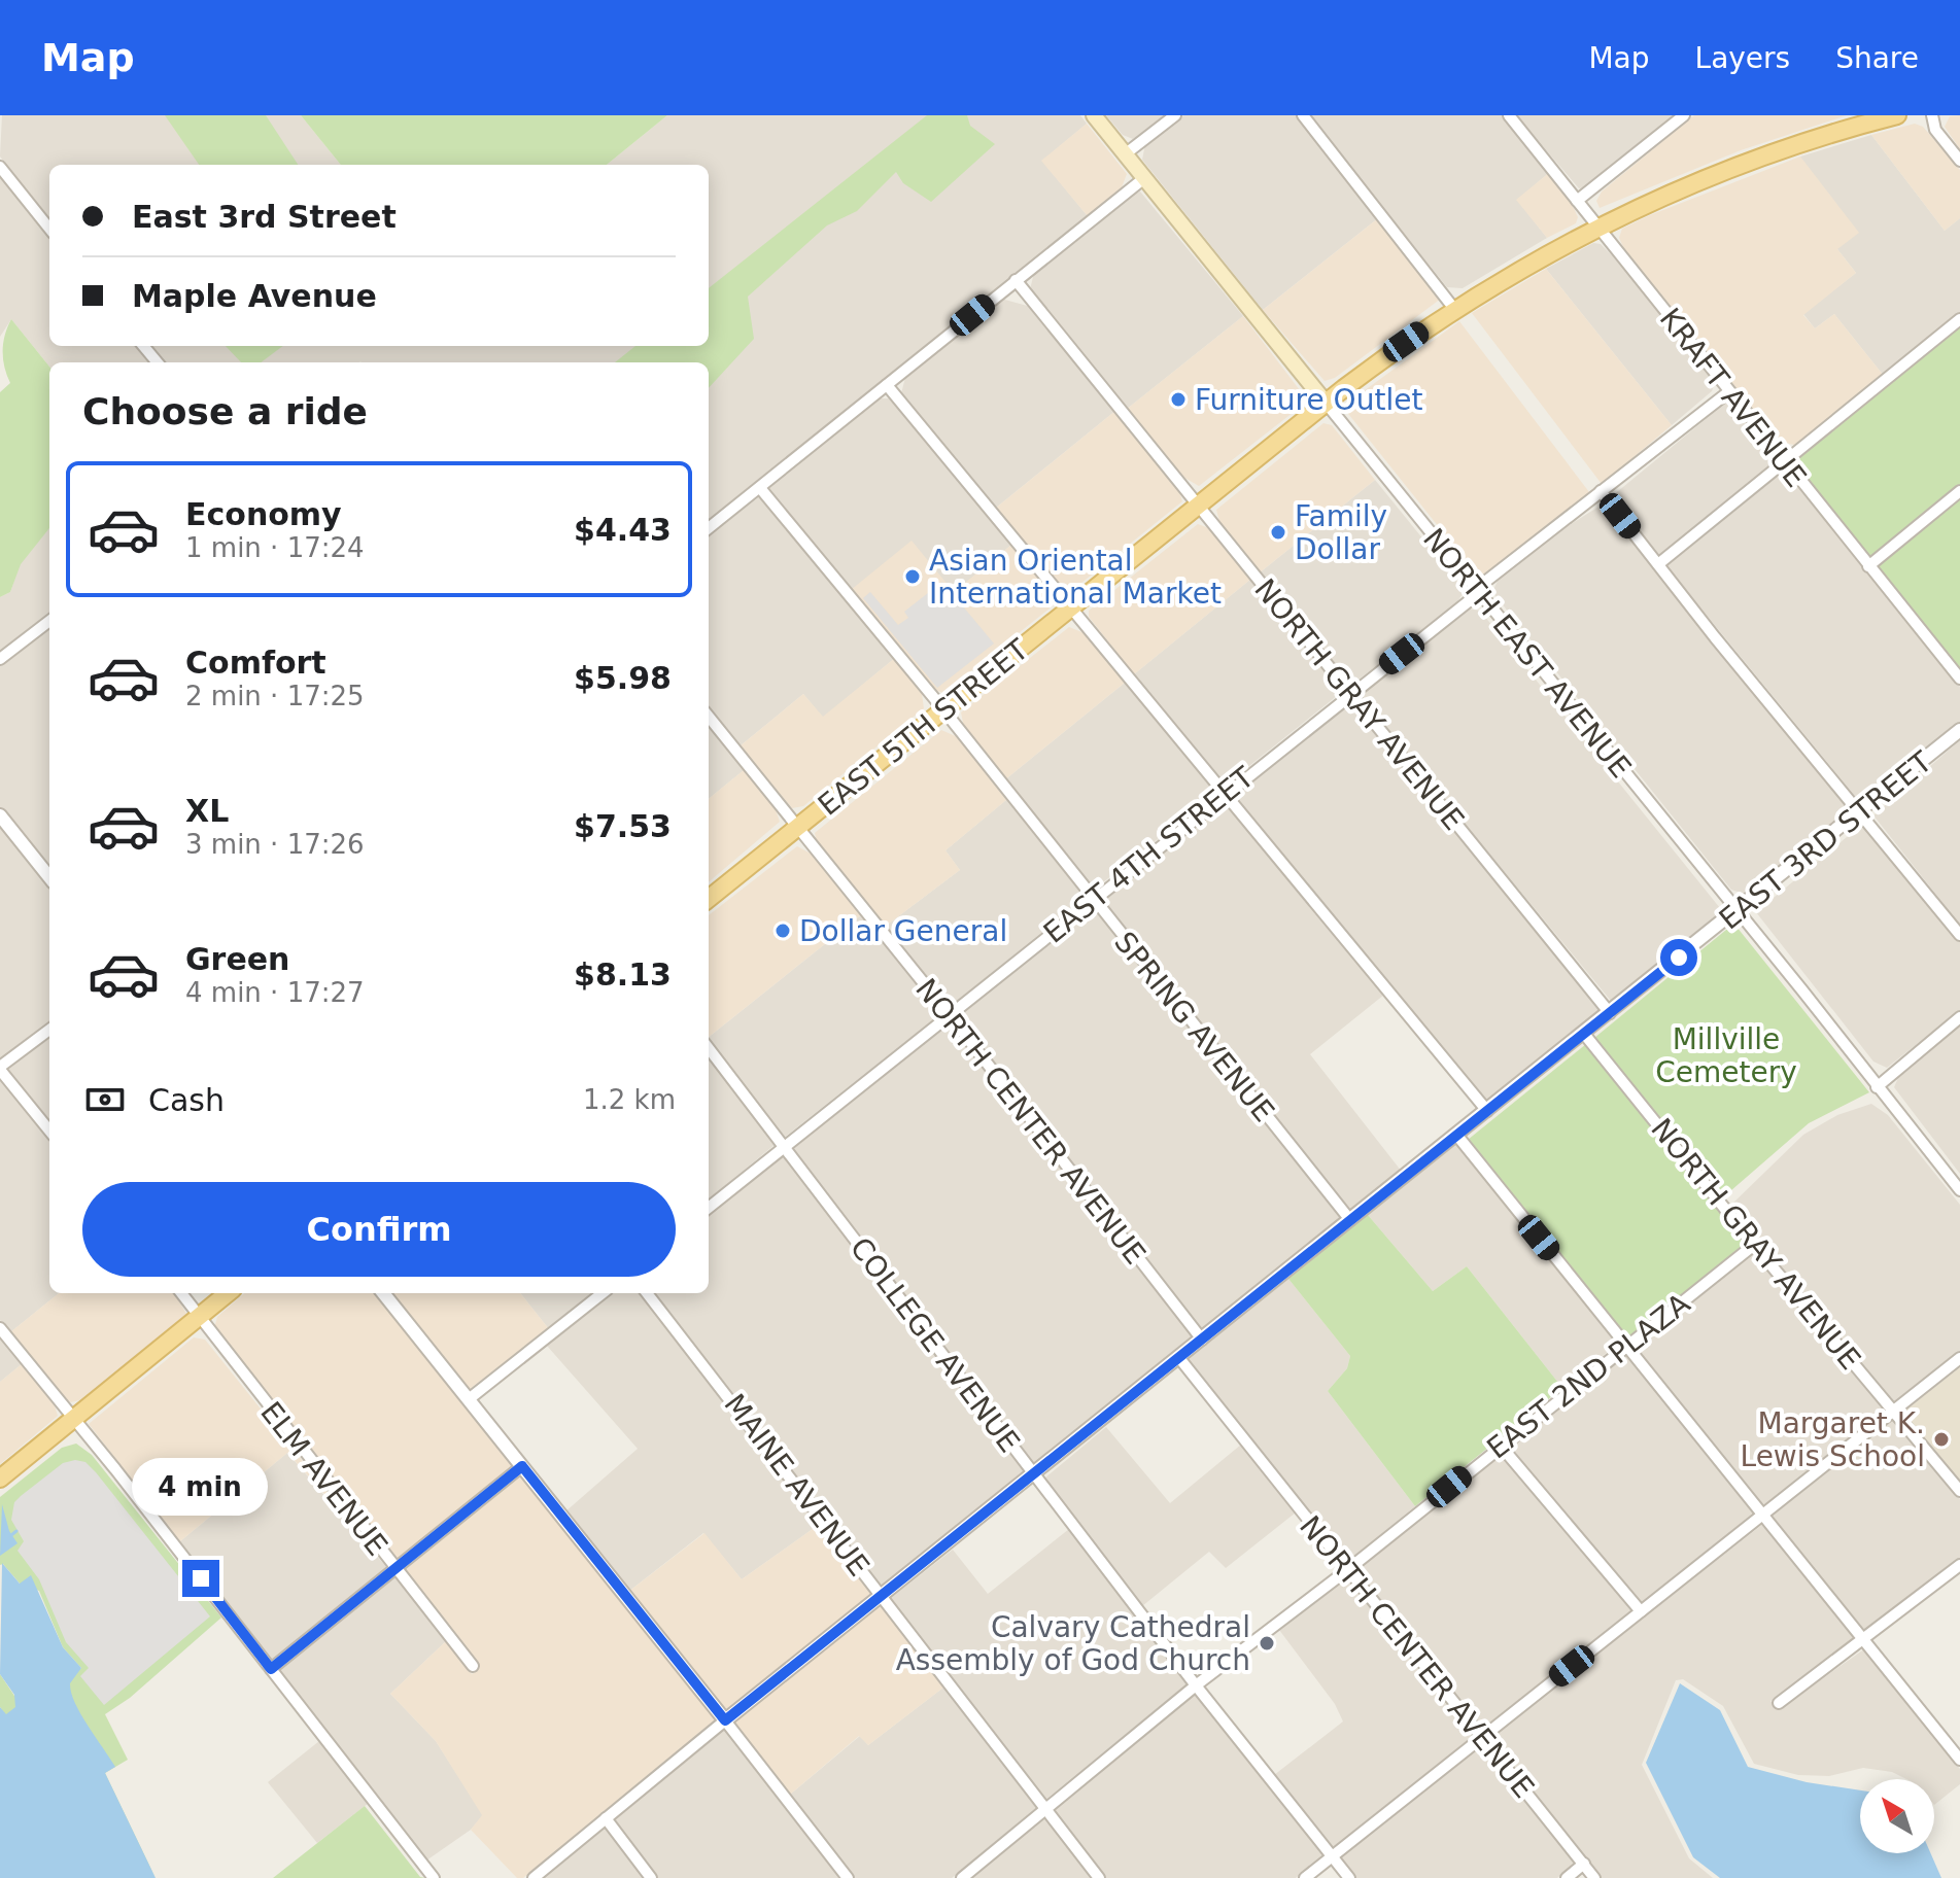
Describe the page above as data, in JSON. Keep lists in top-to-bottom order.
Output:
{
  "streets": {
    "main road": ["NORTH EAST AVENUE", "EAST 5TH STREET"],
    "street": [
      "KRAFT AVENUE",
      "NORTH GRAY AVENUE",
      "EAST 3RD STREET",
      "EAST 4TH STREET",
      "SPRING AVENUE",
      "NORTH CENTER AVENUE",
      "COLLEGE AVENUE",
      "EAST 2ND PLAZA",
      "ELM AVENUE",
      "MAINE AVENUE"
    ]
  },
  "crossings": [
    ["KRAFT AVENUE", "EAST 5TH STREET"],
    ["KRAFT AVENUE", "EAST 4TH STREET"],
    ["NORTH EAST AVENUE", "EAST 5TH STREET"],
    ["NORTH EAST AVENUE", "EAST 3RD STREET"],
    ["NORTH EAST AVENUE", "EAST 4TH STREET"],
    ["NORTH GRAY AVENUE", "EAST 5TH STREET"],
    ["NORTH GRAY AVENUE", "EAST 3RD STREET"],
    ["NORTH GRAY AVENUE", "EAST 4TH STREET"],
    ["NORTH GRAY AVENUE", "EAST 2ND PLAZA"],
    ["EAST 5TH STREET", "SPRING AVENUE"],
    ["EAST 5TH STREET", "NORTH CENTER AVENUE"],
    ["EAST 3RD STREET", "SPRING AVENUE"],
    ["EAST 3RD STREET", "NORTH CENTER AVENUE"],
    ["EAST 3RD STREET", "COLLEGE AVENUE"],
    ["EAST 3RD STREET", "MAINE AVENUE"],
    ["EAST 4TH STREET", "SPRING AVENUE"],
    ["EAST 4TH STREET", "NORTH CENTER AVENUE"],
    ["EAST 4TH STREET", "COLLEGE AVENUE"],
    ["NORTH CENTER AVENUE", "EAST 2ND PLAZA"],
    ["COLLEGE AVENUE", "EAST 2ND PLAZA"],
    ["EAST 2ND PLAZA", "MAINE AVENUE"]
  ],
  "parks": ["Millville Cemetery"],
  "places": [
    "Furniture Outlet",
    "Family Dollar",
    "Asian Oriental International Market",
    "Dollar General",
    "Margaret K. Lewis School",
    "Calvary Cathedral Assembly of God Church"
  ],
  "north": "top left",
  "page": {
    "header": "Map",
    "nav": ["Map", "Layers", "Share"],
    "banner": ["East 3rd Street", "Maple Avenue"],
    "heading": "Choose a ride",
    "list": [
      {
        "name": "Economy",
        "note": "1 min · 17:24",
        "value": "$4.43"
      },
      {
        "name": "Comfort",
        "note": "2 min · 17:25",
        "value": "$5.98"
      },
      {
        "name": "XL",
        "note": "3 min · 17:26",
        "value": "$7.53"
      },
      {
        "name": "Green",
        "note": "4 min · 17:27",
        "value": "$8.13"
      }
    ],
    "pay": ["Cash", "1.2 km"],
    "buttons": "Confirm",
    "bubble": "4 min"
  }
}
